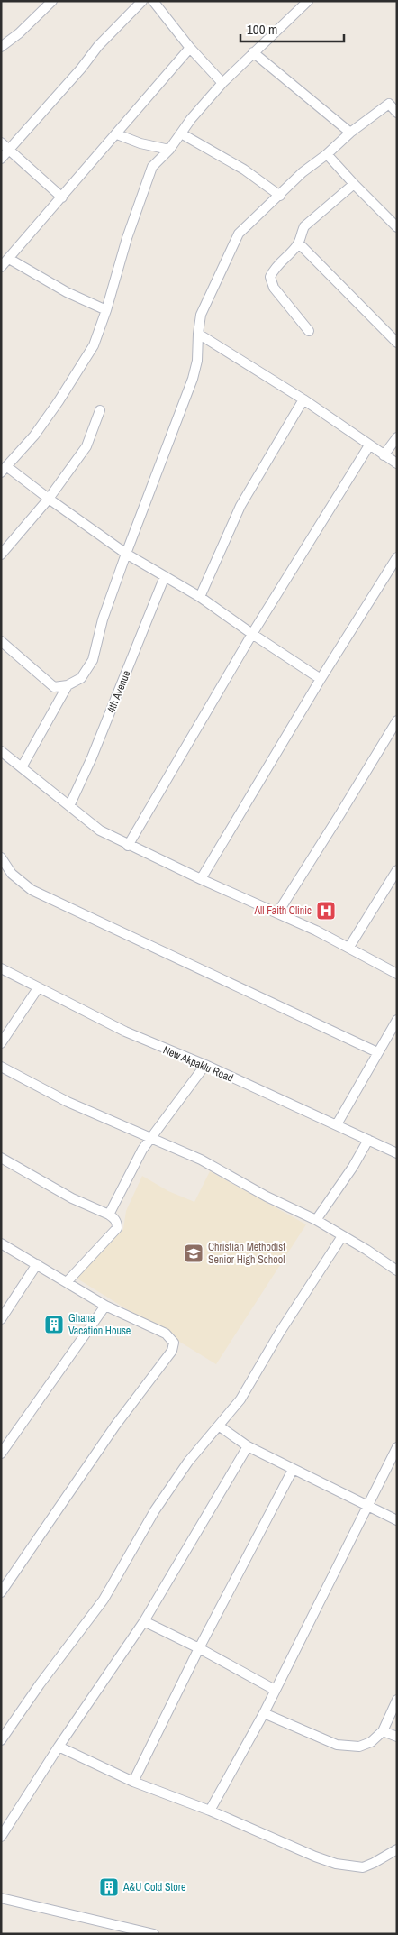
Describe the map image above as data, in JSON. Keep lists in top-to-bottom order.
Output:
{
  "streets": {
    "street": ["4th Avenue", "New Akpaklu Road"]
  },
  "places": {
    "hospital": ["All Faith Clinic"],
    "school or university": ["Christian Methodist Senior High School"],
    "building": ["Ghana Vacation House", "A&U Cold Store"]
  },
  "scale_bar": "100 m"
}
